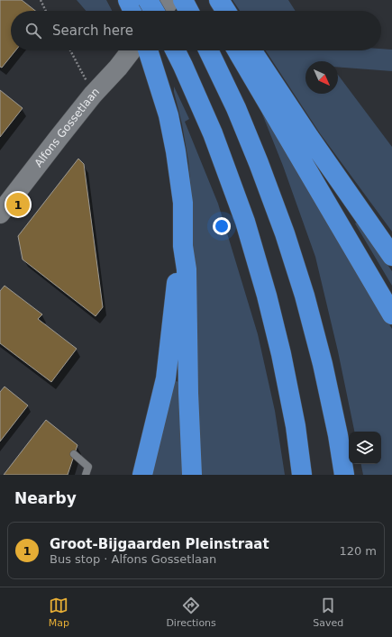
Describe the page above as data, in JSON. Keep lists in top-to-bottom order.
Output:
{
  "streets": {
    "street": ["Alfons Gossetlaan"]
  },
  "north": "bottom right",
  "page": {
    "search": "Search here",
    "pins": "1",
    "heading": "Nearby",
    "list": [
      {
        "mark": "1",
        "name": "Groot-Bijgaarden Pleinstraat",
        "note": "Bus stop · Alfons Gossetlaan",
        "value": "120 m"
      }
    ],
    "nav": ["Map", "Directions", "Saved"]
  }
}
